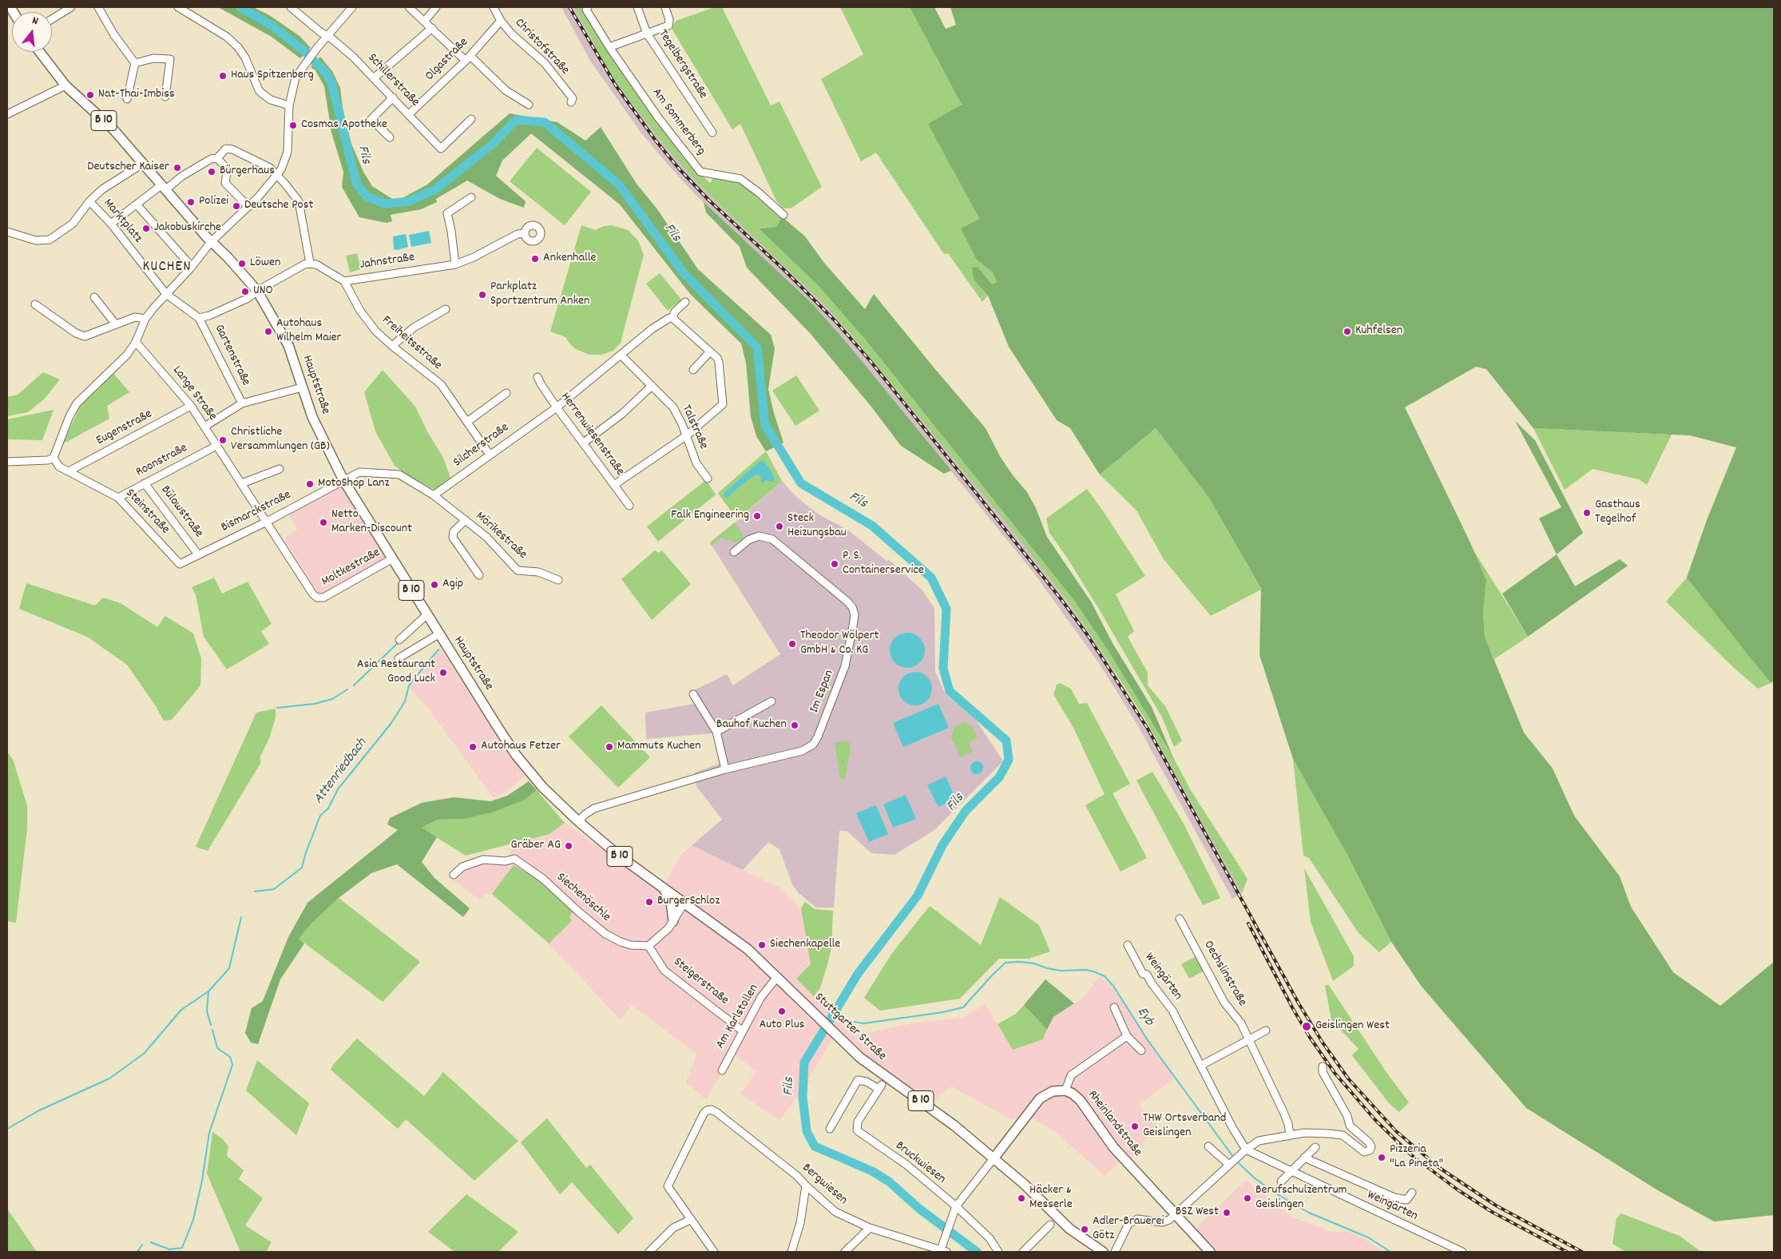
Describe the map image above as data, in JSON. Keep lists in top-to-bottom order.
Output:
{
  "streets": {
    "main road": [
      "B 10",
      "Hauptstraße",
      "Stuttgarter Straße",
      "Rheinlandstraße"
    ],
    "street": [
      "Christofstraße",
      "Olgastraße",
      "Tegelbergstraße",
      "Schillerstraße",
      "Am Sommerberg",
      "Marktplatz",
      "Jahnstraße",
      "Freiheitsstraße",
      "Gartenstraße",
      "Lange Straße",
      "Talstraße",
      "Eugenstraße",
      "Herrenwiesenstraße",
      "Silcherstraße",
      "Roonstraße",
      "Steinstraße",
      "Bülowstraße",
      "Bismarckstraße",
      "Mörikestraße",
      "Moltkestraße",
      "Im Espan",
      "Siechenöschle",
      "Oechslinstraße",
      "Weingärten",
      "Steigerstraße",
      "Am Karlstollen",
      "Bruckwiesen",
      "Bergwiesen"
    ]
  },
  "crossings": [
    ["Christofstraße", "Olgastraße"],
    ["Olgastraße", "Schillerstraße"],
    ["Marktplatz", "Gartenstraße"],
    ["Jahnstraße", "Freiheitsstraße"],
    ["Freiheitsstraße", "Silcherstraße"],
    ["Hauptstraße", "Bismarckstraße"],
    ["Hauptstraße", "Moltkestraße"],
    ["Hauptstraße", "Im Espan"],
    ["Hauptstraße", "Stuttgarter Straße"],
    ["Lange Straße", "Eugenstraße"],
    ["Lange Straße", "Roonstraße"],
    ["Lange Straße", "Bismarckstraße"],
    ["Lange Straße", "Moltkestraße"],
    ["Talstraße", "Silcherstraße"],
    ["Eugenstraße", "Steinstraße"],
    ["Herrenwiesenstraße", "Silcherstraße"],
    ["Silcherstraße", "Mörikestraße"],
    ["Roonstraße", "Steinstraße"],
    ["Roonstraße", "Bülowstraße"],
    ["Steinstraße", "Bismarckstraße"],
    ["Bülowstraße", "Bismarckstraße"],
    ["Im Espan", "Stuttgarter Straße"],
    ["Siechenöschle", "Steigerstraße"],
    ["Steigerstraße", "Am Karlstollen"],
    ["Am Karlstollen", "Stuttgarter Straße"]
  ],
  "districts": ["KUCHEN"],
  "water": ["Fils", "Attenriedbach", "Eyb"],
  "places": [
    "Haus Spitzenberg",
    "Nat-Thai-Imbiss",
    "Cosmas Apotheke",
    "Deutscher Kaiser",
    "Bürgerhaus",
    "Polizei",
    "Deutsche Post",
    "Jakobuskirche",
    "Ankenhalle",
    "Löwen",
    "UNO",
    "Parkplatz Sportzentrum Anken",
    "Autohaus Wilhelm Maier",
    "Kuhfelsen",
    "Christliche Versammlungen (GB)",
    "MotoShop Lanz",
    "Gasthaus Tegelhof",
    "Falk Engineering",
    "Netto Marken-Discount",
    "Steck Heizungsbau",
    "P. S. Containerservice",
    "Agip",
    "Theodor Wölpert GmbH & Co. KG",
    "Asia Restaurant Good Luck",
    "Bauhof Kuchen",
    "Autohaus Fetzer",
    "Mammuts Kuchen",
    "Gräber AG",
    "BurgerSchloz",
    "Siechenkapelle",
    "Auto Plus",
    "Geislingen West",
    "THW Ortsverband Geislingen",
    "Pizzeria \"La Pineta\"",
    "Häcker & Messerle",
    "Berufschulzentrum Geislingen",
    "BSZ West",
    "Adler-Brauerei Götz"
  ],
  "north": "top"
}
